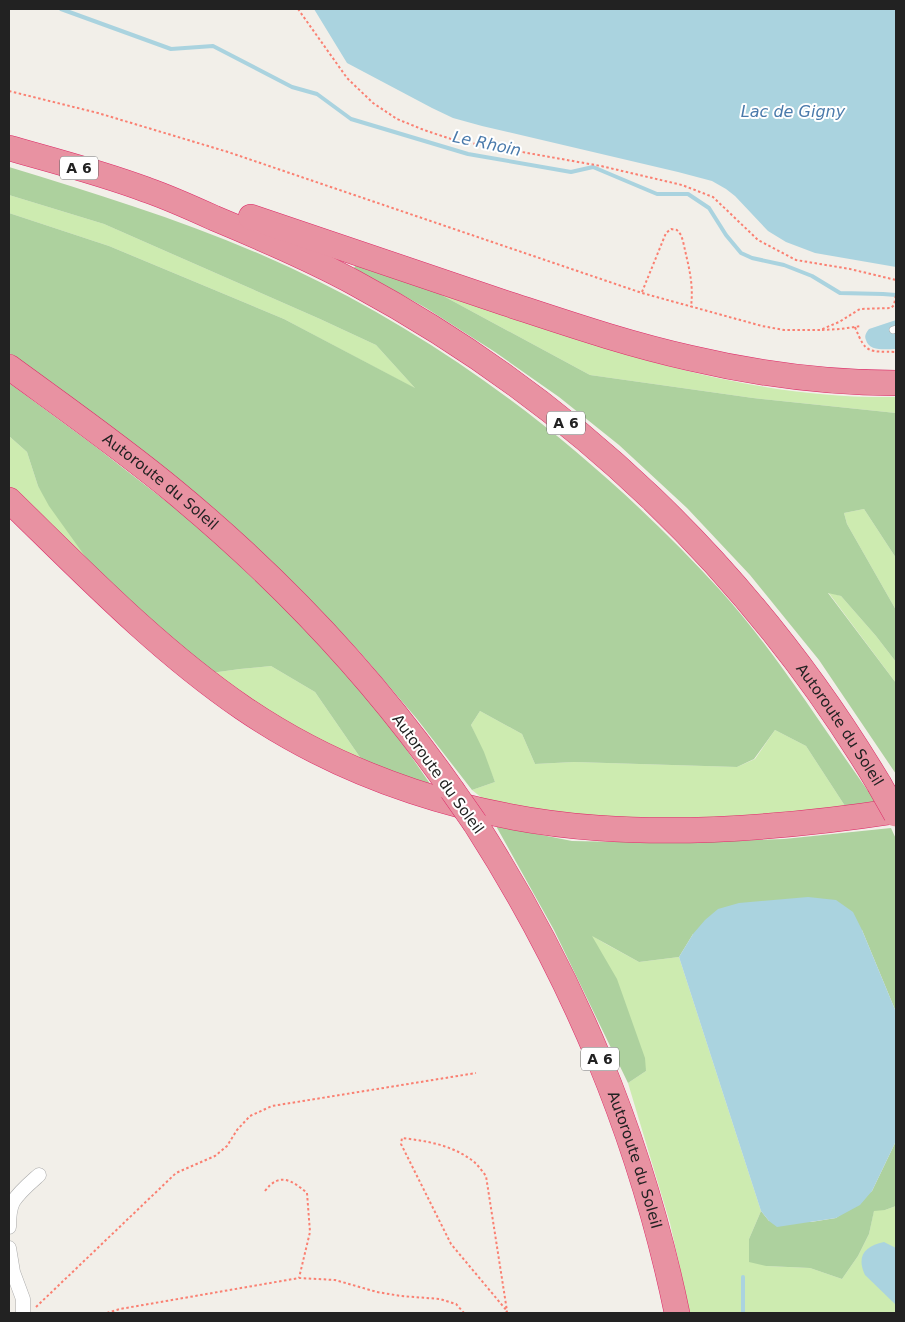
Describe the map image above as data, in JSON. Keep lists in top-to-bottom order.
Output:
{
  "streets": {
    "highway": ["A 6", "Autoroute du Soleil"]
  },
  "water": ["Lac de Gigny", "Le Rhoin"]
}
